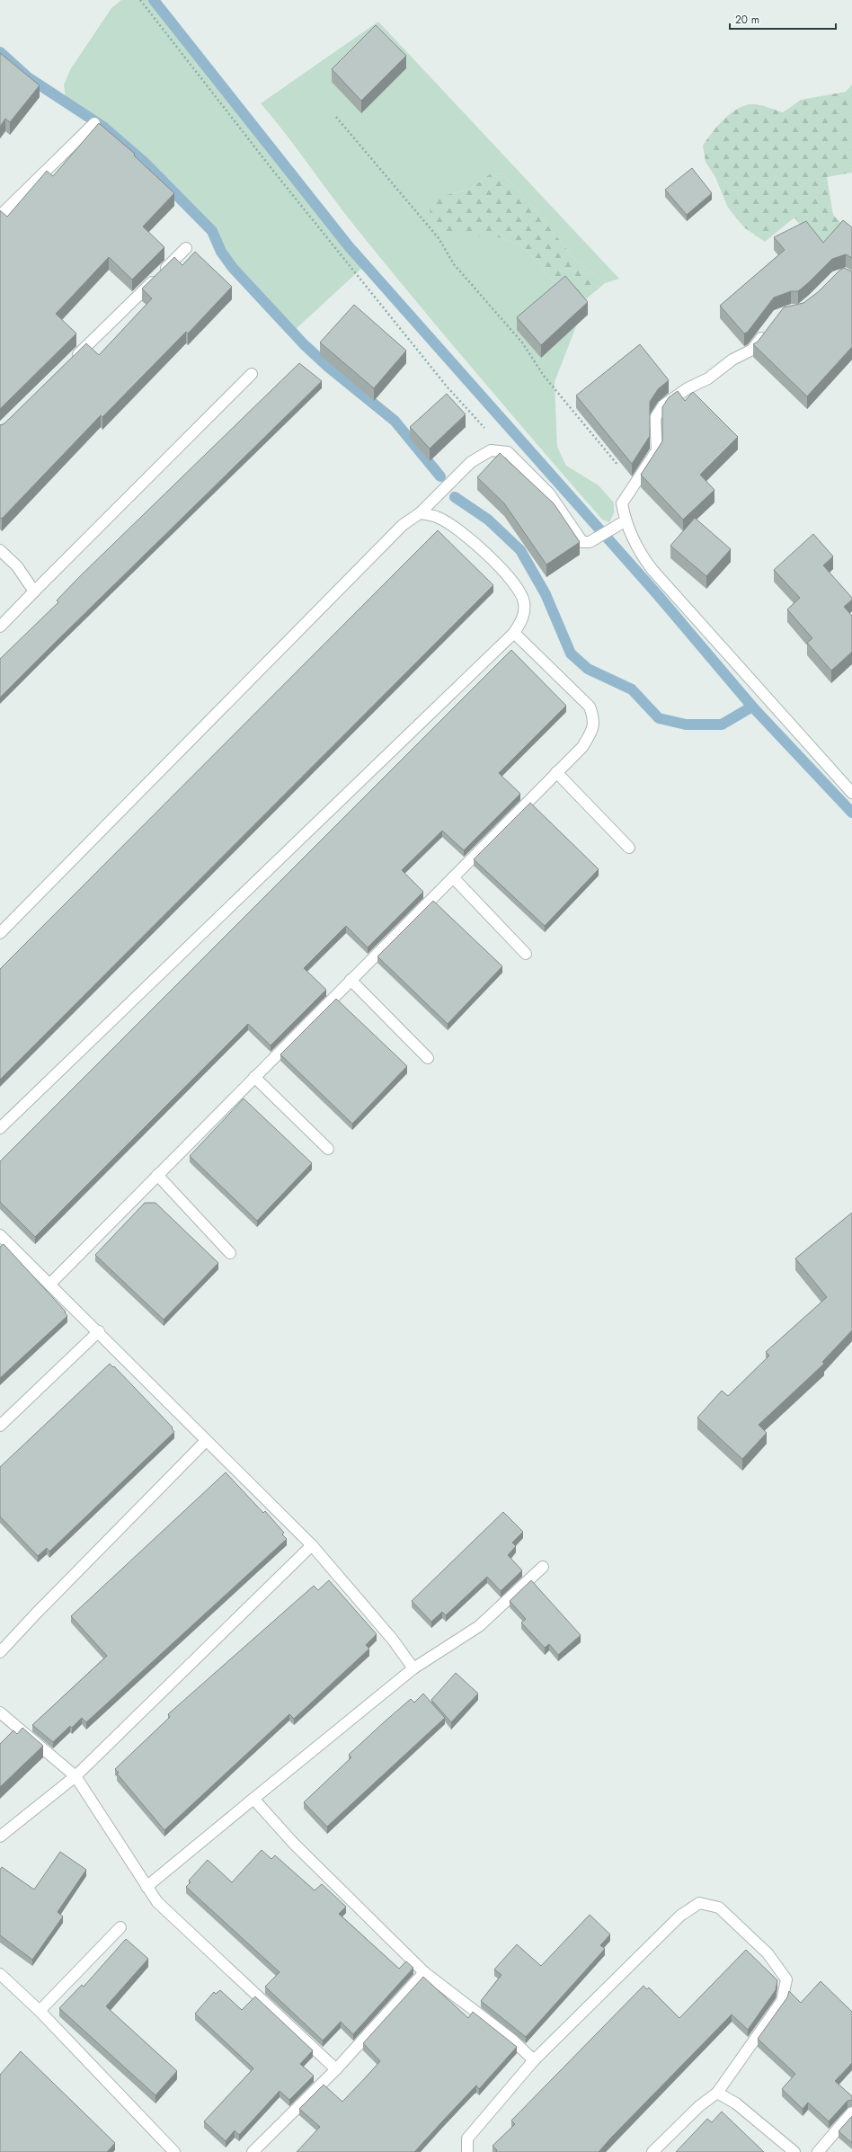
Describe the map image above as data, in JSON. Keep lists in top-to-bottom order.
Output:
{
  "scale_bar": "20 m"
}
